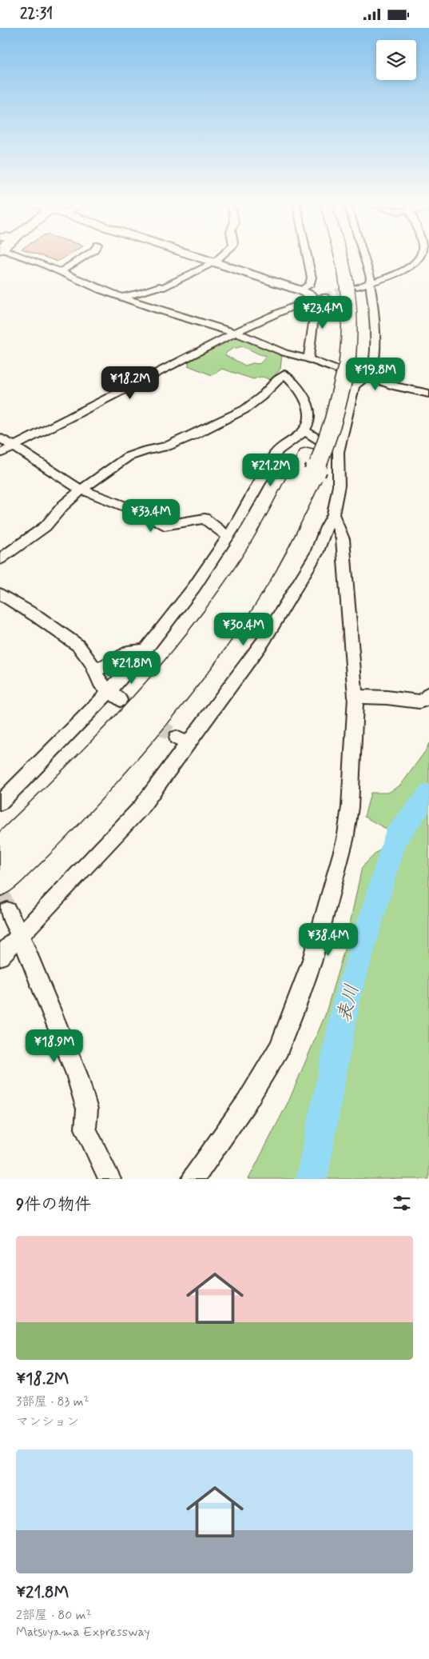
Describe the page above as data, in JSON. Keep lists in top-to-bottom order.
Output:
{
  "water": ["表川"],
  "page": {
    "status": "22:31",
    "price": [
      "¥23.4M",
      "¥19.8M",
      "¥18.2M",
      "¥21.2M",
      "¥33.4M",
      "¥30.4M",
      "¥21.8M",
      "¥38.4M",
      "¥18.9M"
    ],
    "heading": "9件の物件",
    "list": [
      {
        "name": "¥18.2M",
        "note": "3部屋 · 83 m² · マンション"
      },
      {
        "name": "¥21.8M",
        "note": "2部屋 · 80 m² · Matsuyama Expressway"
      }
    ]
  }
}
